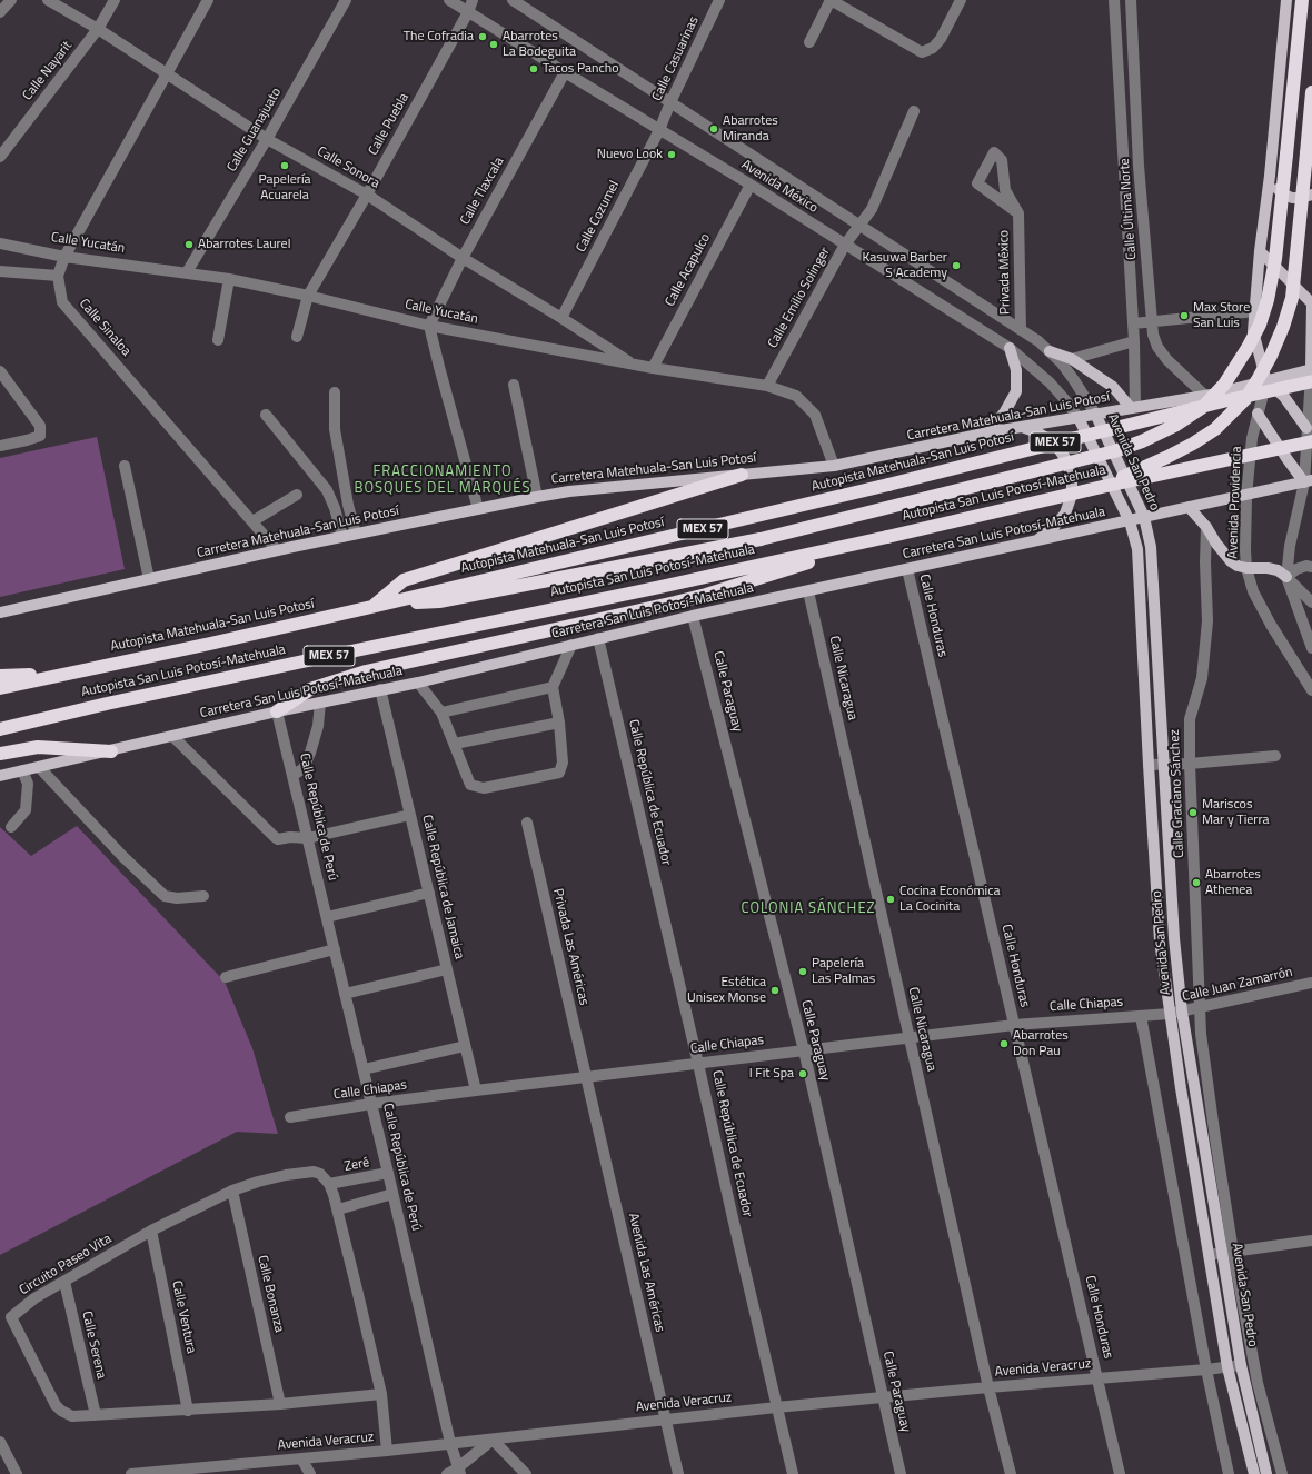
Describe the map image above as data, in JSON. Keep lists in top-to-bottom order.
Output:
{
  "streets": {
    "highway": ["MEX 57", "Autopista Matehuala-San Luis Potosí", "Autopista San Luis Potosí-Matehuala"],
    "main road": ["Carretera Matehuala-San Luis Potosí", "Avenida San Pedro", "Carretera San Luis Potosí-Matehuala"],
    "street": [
      "Calle Casuarinas",
      "Calle Nayarit",
      "Calle Puebla",
      "Calle Guanajuato",
      "Calle Sonora",
      "Avenida México",
      "Calle Tlaxcala",
      "Calle Última Norte",
      "Calle Cozumel",
      "Calle Yucatán",
      "Calle Acapulco",
      "Privada México",
      "Calle Emilio Solinger",
      "Calle Sinaloa",
      "Avenida Providencia",
      "Calle Honduras",
      "Calle Nicaragua",
      "Calle Paraguay",
      "Calle República de Ecuador",
      "Calle Graciano Sánchez",
      "Calle República de Perú",
      "Calle República de Jamaica",
      "Privada Las Américas",
      "Calle Juan Zamarrón",
      "Calle Chiapas",
      "Zeré",
      "Circuito Paseo Vita",
      "Avenida Las Américas",
      "Calle Bonanza",
      "Calle Ventura",
      "Calle Serena",
      "Avenida Veracruz"
    ]
  },
  "crossings": [
    ["Calle Casuarinas", "Avenida México"],
    ["Calle Casuarinas", "Calle Cozumel"],
    ["Calle Nayarit", "Calle Sonora"],
    ["Calle Puebla", "Calle Sonora"],
    ["Calle Puebla", "Avenida México"],
    ["Calle Puebla", "Calle Yucatán"],
    ["Calle Guanajuato", "Calle Sonora"],
    ["Calle Guanajuato", "Calle Yucatán"],
    ["Calle Sonora", "Calle Tlaxcala"],
    ["Calle Sonora", "Calle Cozumel"],
    ["Calle Sonora", "Calle Yucatán"],
    ["Calle Sonora", "Calle Sinaloa"],
    ["Avenida México", "Calle Tlaxcala"],
    ["Avenida México", "Calle Cozumel"],
    ["Avenida México", "Calle Acapulco"],
    ["Avenida México", "Privada México"],
    ["Avenida México", "Calle Emilio Solinger"],
    ["Avenida México", "Carretera Matehuala-San Luis Potosí"],
    ["Avenida México", "Avenida San Pedro"],
    ["Calle Tlaxcala", "Calle Yucatán"],
    ["Calle Última Norte", "Carretera Matehuala-San Luis Potosí"],
    ["Calle Yucatán", "Calle Acapulco"],
    ["Calle Yucatán", "Calle Emilio Solinger"],
    ["Calle Yucatán", "Calle Sinaloa"],
    ["Calle Yucatán", "Carretera Matehuala-San Luis Potosí"],
    ["Calle Sinaloa", "Carretera Matehuala-San Luis Potosí"],
    ["Carretera Matehuala-San Luis Potosí", "Autopista Matehuala-San Luis Potosí"],
    ["Carretera Matehuala-San Luis Potosí", "Avenida San Pedro"],
    ["Carretera Matehuala-San Luis Potosí", "Avenida Providencia"],
    ["Avenida San Pedro", "Carretera San Luis Potosí-Matehuala"],
    ["Avenida San Pedro", "Calle Graciano Sánchez"],
    ["Avenida San Pedro", "Calle Juan Zamarrón"],
    ["Avenida San Pedro", "Calle Chiapas"],
    ["Avenida San Pedro", "Avenida Veracruz"],
    ["Avenida Providencia", "Carretera San Luis Potosí-Matehuala"],
    ["Carretera San Luis Potosí-Matehuala", "Calle Honduras"],
    ["Carretera San Luis Potosí-Matehuala", "Calle Nicaragua"],
    ["Carretera San Luis Potosí-Matehuala", "Calle Paraguay"],
    ["Carretera San Luis Potosí-Matehuala", "Calle República de Ecuador"],
    ["Carretera San Luis Potosí-Matehuala", "Calle República de Perú"],
    ["Carretera San Luis Potosí-Matehuala", "Calle República de Jamaica"],
    ["Calle Honduras", "Calle Chiapas"],
    ["Calle Honduras", "Avenida Veracruz"],
    ["Calle Nicaragua", "Calle Chiapas"],
    ["Calle Nicaragua", "Avenida Veracruz"],
    ["Calle Paraguay", "Calle Chiapas"],
    ["Calle Paraguay", "Avenida Veracruz"],
    ["Calle República de Ecuador", "Calle Chiapas"],
    ["Calle República de Ecuador", "Avenida Veracruz"],
    ["Calle Graciano Sánchez", "Calle Juan Zamarrón"],
    ["Calle República de Perú", "Calle Chiapas"],
    ["Calle República de Perú", "Zeré"],
    ["Calle República de Perú", "Avenida Veracruz"],
    ["Calle República de Jamaica", "Calle Chiapas"],
    ["Privada Las Américas", "Calle Chiapas"],
    ["Privada Las Américas", "Avenida Las Américas"],
    ["Calle Juan Zamarrón", "Calle Chiapas"],
    ["Calle Chiapas", "Avenida Las Américas"],
    ["Zeré", "Circuito Paseo Vita"],
    ["Circuito Paseo Vita", "Calle Bonanza"],
    ["Circuito Paseo Vita", "Calle Ventura"],
    ["Circuito Paseo Vita", "Calle Serena"],
    ["Avenida Las Américas", "Avenida Veracruz"]
  ],
  "districts": ["FRACCIONAMIENTO BOSQUES DEL MARQUÉS", "COLONIA SÁNCHEZ"],
  "places": [
    "The Cofradia",
    "Abarrotes La Bodeguita",
    "Tacos Pancho",
    "Abarrotes Miranda",
    "Nuevo Look",
    "Papelería Acuarela",
    "Abarrotes Laurel",
    "Kasuwa Barber S Academy",
    "Max Store San Luis",
    "Mariscos Mar y Tierra",
    "Abarrotes Athenea",
    "Cocina Económica La Cocinita",
    "Papelería Las Palmas",
    "Estética Unisex Monse",
    "Abarrotes Don Pau",
    "I Fit Spa"
  ]
}
